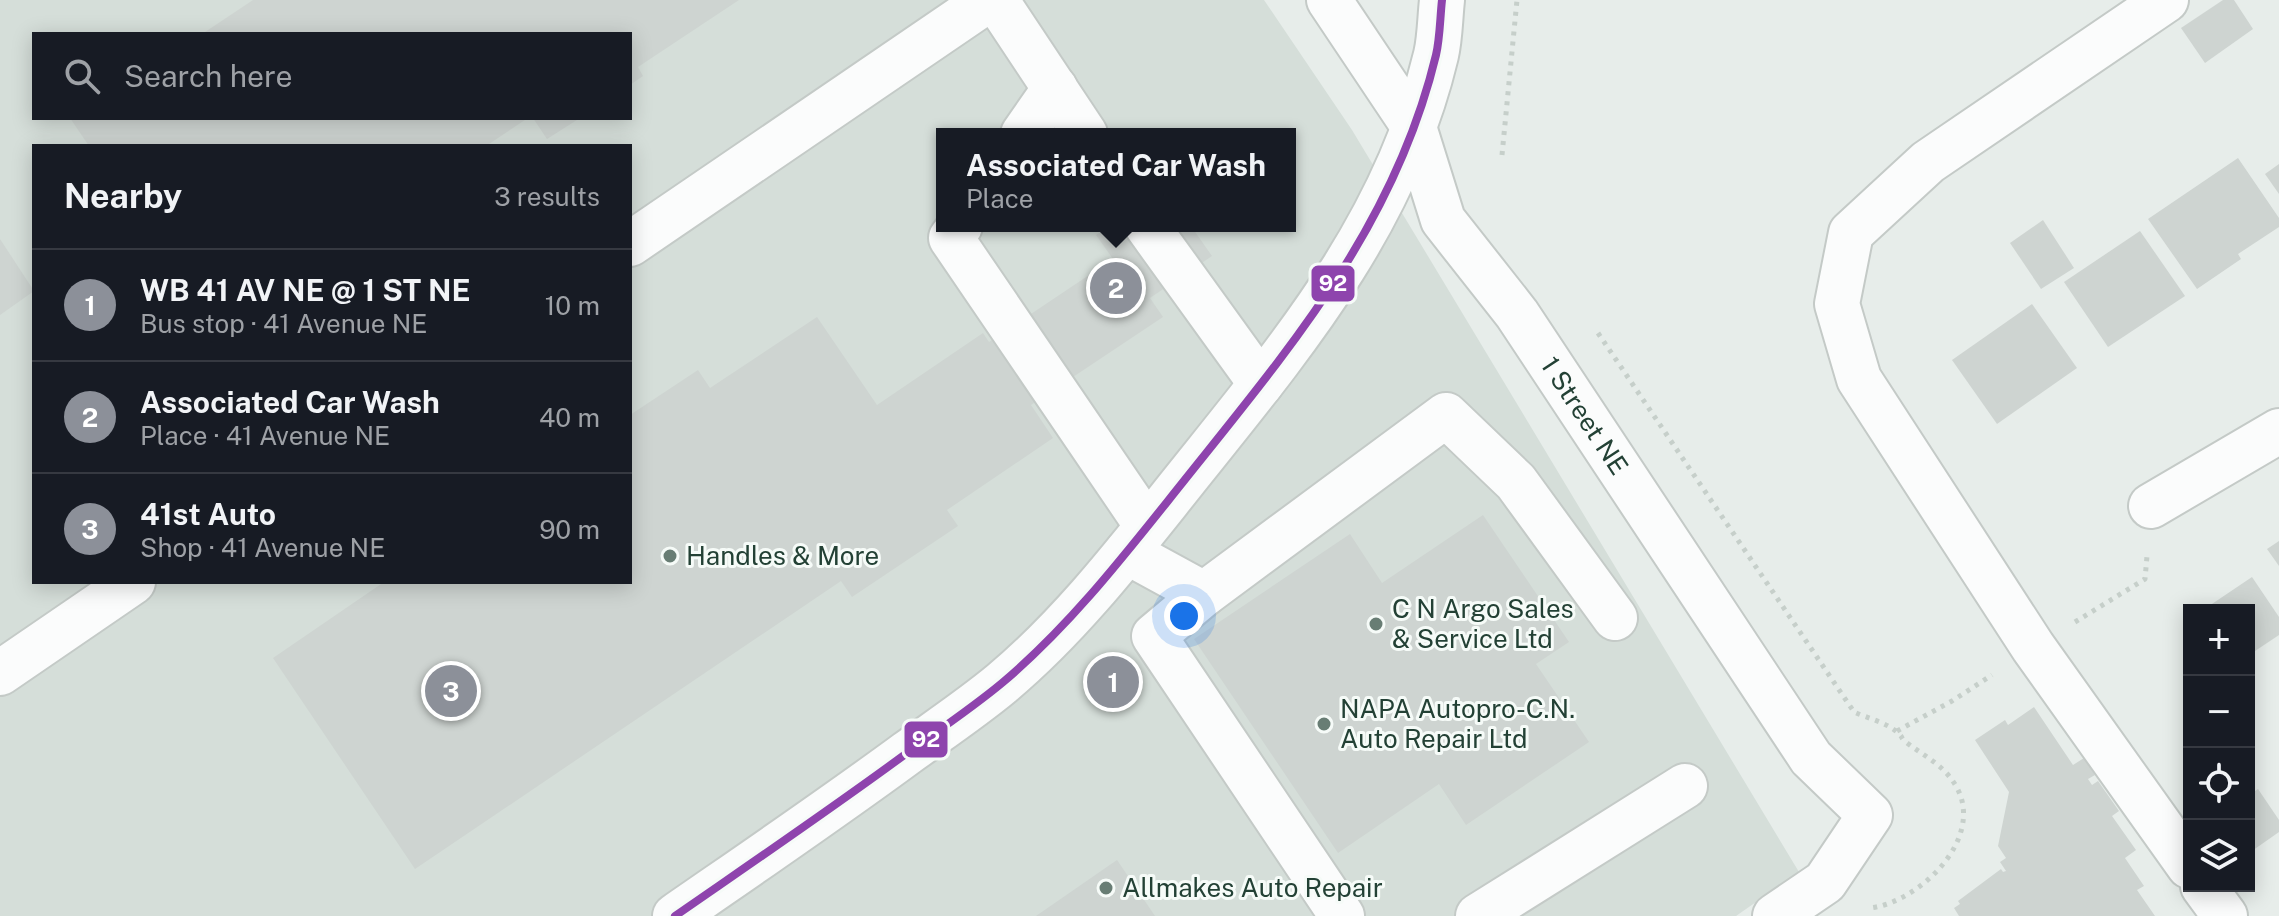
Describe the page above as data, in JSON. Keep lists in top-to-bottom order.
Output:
{
  "streets": {
    "street": ["1 Street NE"]
  },
  "places": [
    "Handles & More",
    "C N Argo Sales & Service Ltd",
    "NAPA Autopro-C.N. Auto Repair Ltd",
    "Allmakes Auto Repair"
  ],
  "lines": ["transit line 92"],
  "page": {
    "search": "Search here",
    "popup": ["Associated Car Wash", "Place"],
    "heading": ["Nearby", "3 results"],
    "list": [
      {
        "mark": "1",
        "name": "WB 41 AV NE @ 1 ST NE",
        "note": "Bus stop · 41 Avenue NE",
        "value": "10 m"
      },
      {
        "mark": "2",
        "name": "Associated Car Wash",
        "note": "Place · 41 Avenue NE",
        "value": "40 m"
      },
      {
        "mark": "3",
        "name": "41st Auto",
        "note": "Shop · 41 Avenue NE",
        "value": "90 m"
      }
    ],
    "pins": ["2", "1", "3"],
    "map_buttons": ["+", "−"]
  }
}
